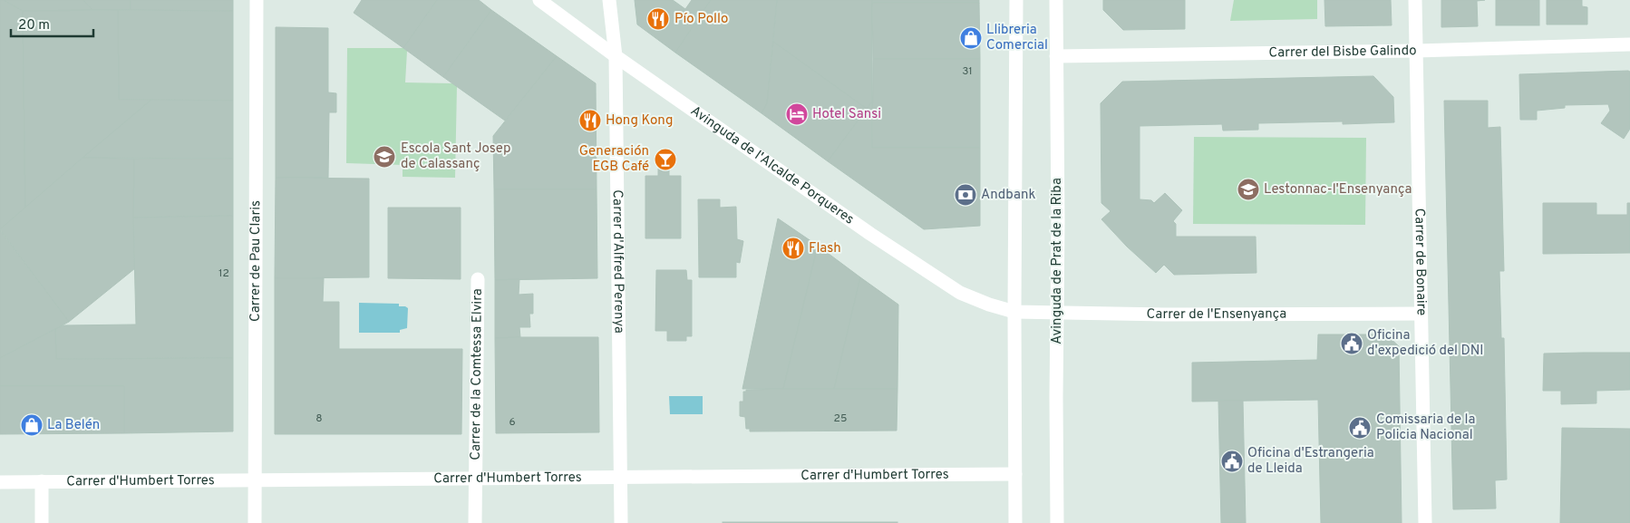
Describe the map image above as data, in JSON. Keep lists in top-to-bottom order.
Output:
{
  "streets": {
    "street": [
      "Carrer del Bisbe Galindo",
      "Avinguda de l'Alcalde Porqueres",
      "Carrer d'Alfred Perenya",
      "Avinguda de Prat de la Riba",
      "Carrer de Pau Claris",
      "Carrer de Bonaire",
      "Carrer de l'Ensenyança",
      "Carrer de la Comtessa Elvira",
      "Carrer d'Humbert Torres"
    ]
  },
  "crossings": [
    ["Carrer del Bisbe Galindo", "Avinguda de Prat de la Riba"],
    ["Carrer del Bisbe Galindo", "Carrer de Bonaire"],
    ["Avinguda de l'Alcalde Porqueres", "Carrer d'Alfred Perenya"],
    ["Avinguda de l'Alcalde Porqueres", "Carrer de l'Ensenyança"],
    ["Carrer d'Alfred Perenya", "Carrer d'Humbert Torres"],
    ["Avinguda de Prat de la Riba", "Carrer de l'Ensenyança"],
    ["Carrer de Pau Claris", "Carrer d'Humbert Torres"],
    ["Carrer de Bonaire", "Carrer de l'Ensenyança"],
    ["Carrer de la Comtessa Elvira", "Carrer d'Humbert Torres"]
  ],
  "places": {
    "restaurant": ["Pío Pollo", "Hong Kong", "Flash"],
    "shop": ["Llibreria Comercial", "La Belén"],
    "hotel": ["Hotel Sansi"],
    "school or university": ["Escola Sant Josep de Calassanç", "Lestonnac-l'Ensenyança"],
    "bar": ["Generación EGB Café"],
    "bank": ["Andbank"],
    "public building": ["Oficina d'expedició del DNI", "Comissaria de la Policia Nacional", "Oficina d'Estrangeria de Lleida"]
  },
  "house_numbers": [
    "31",
    "12",
    "8",
    "25",
    "6"
  ],
  "scale_bar": "20 m"
}
